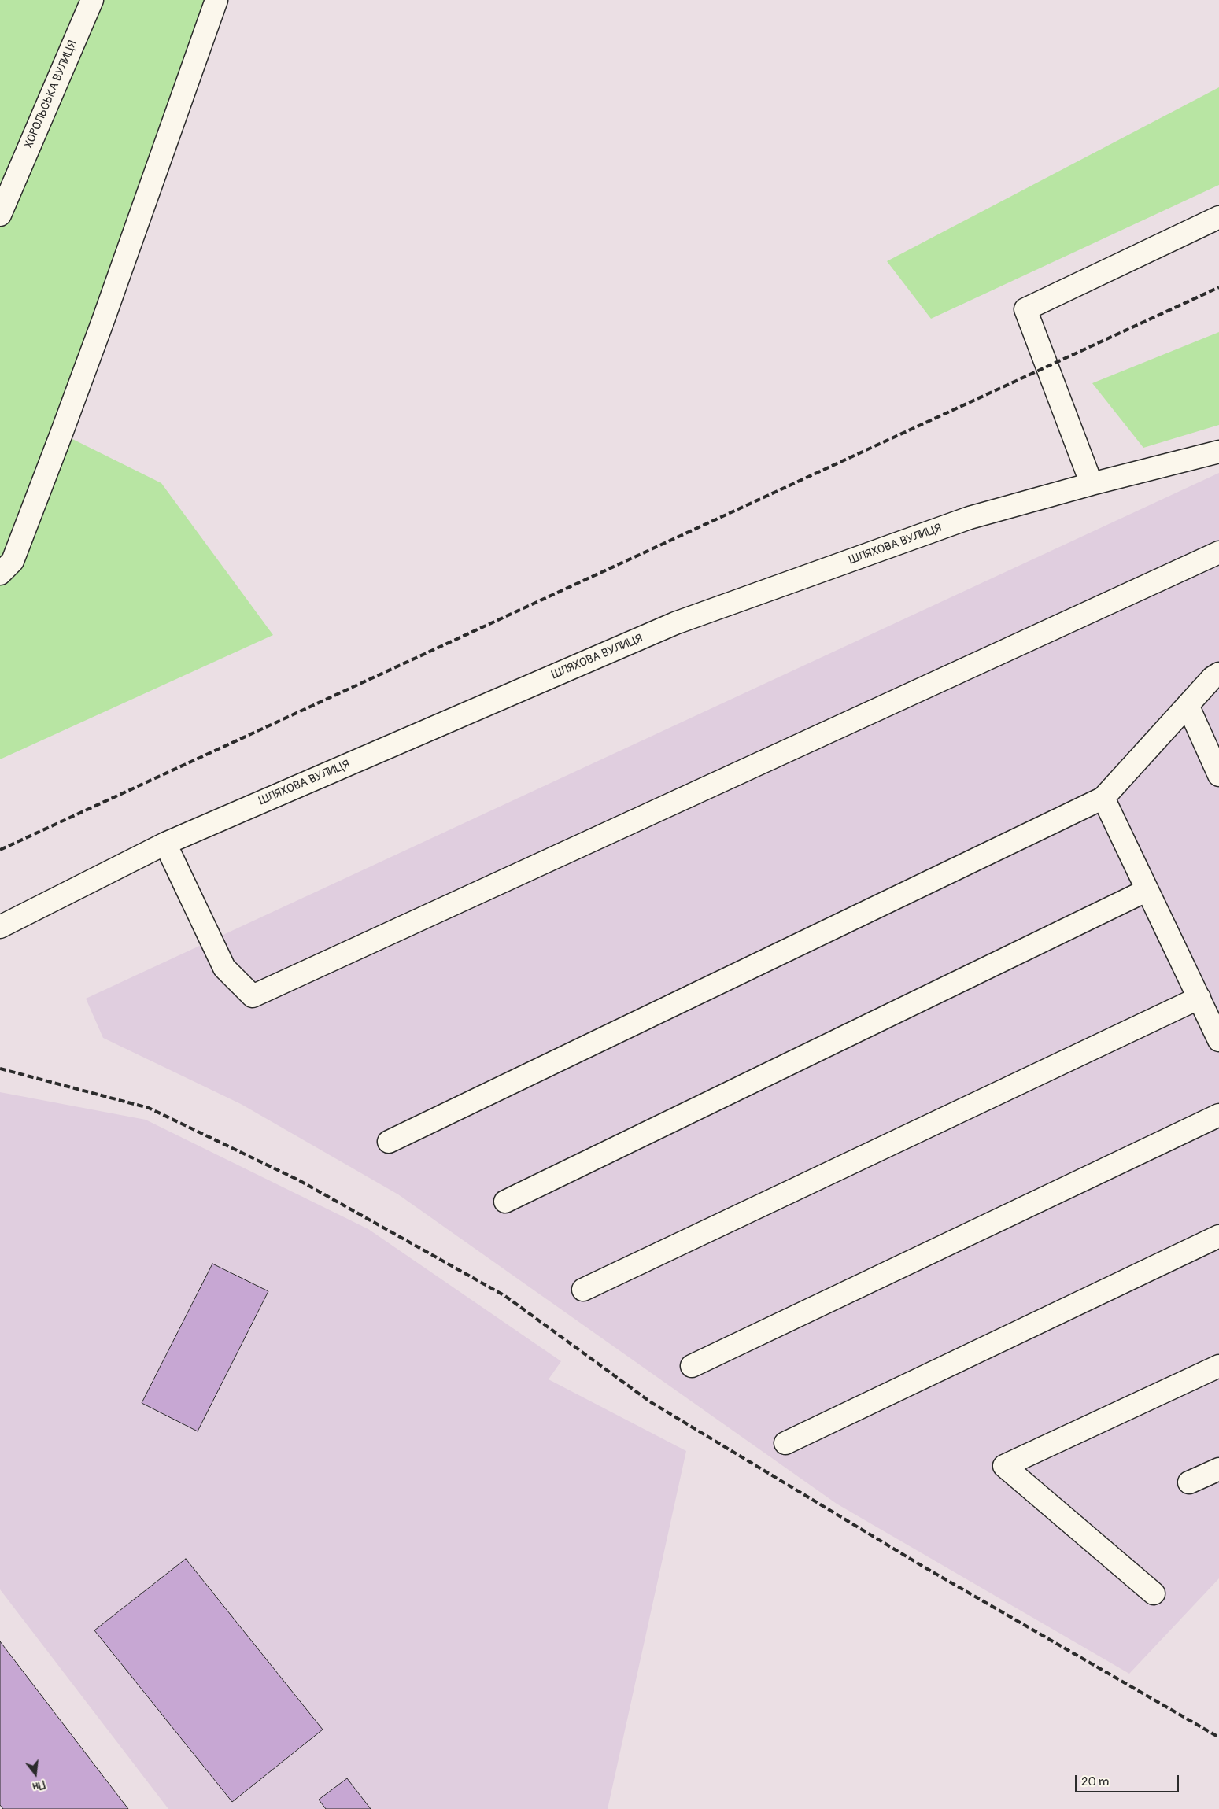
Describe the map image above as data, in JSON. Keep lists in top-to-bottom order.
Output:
{
  "streets": {
    "street": ["ХОРОЛЬСЬКА ВУЛИЦЯ", "ШЛЯХОВА ВУЛИЦЯ"]
  },
  "scale_bar": "20 m",
  "north": "bottom"
}
